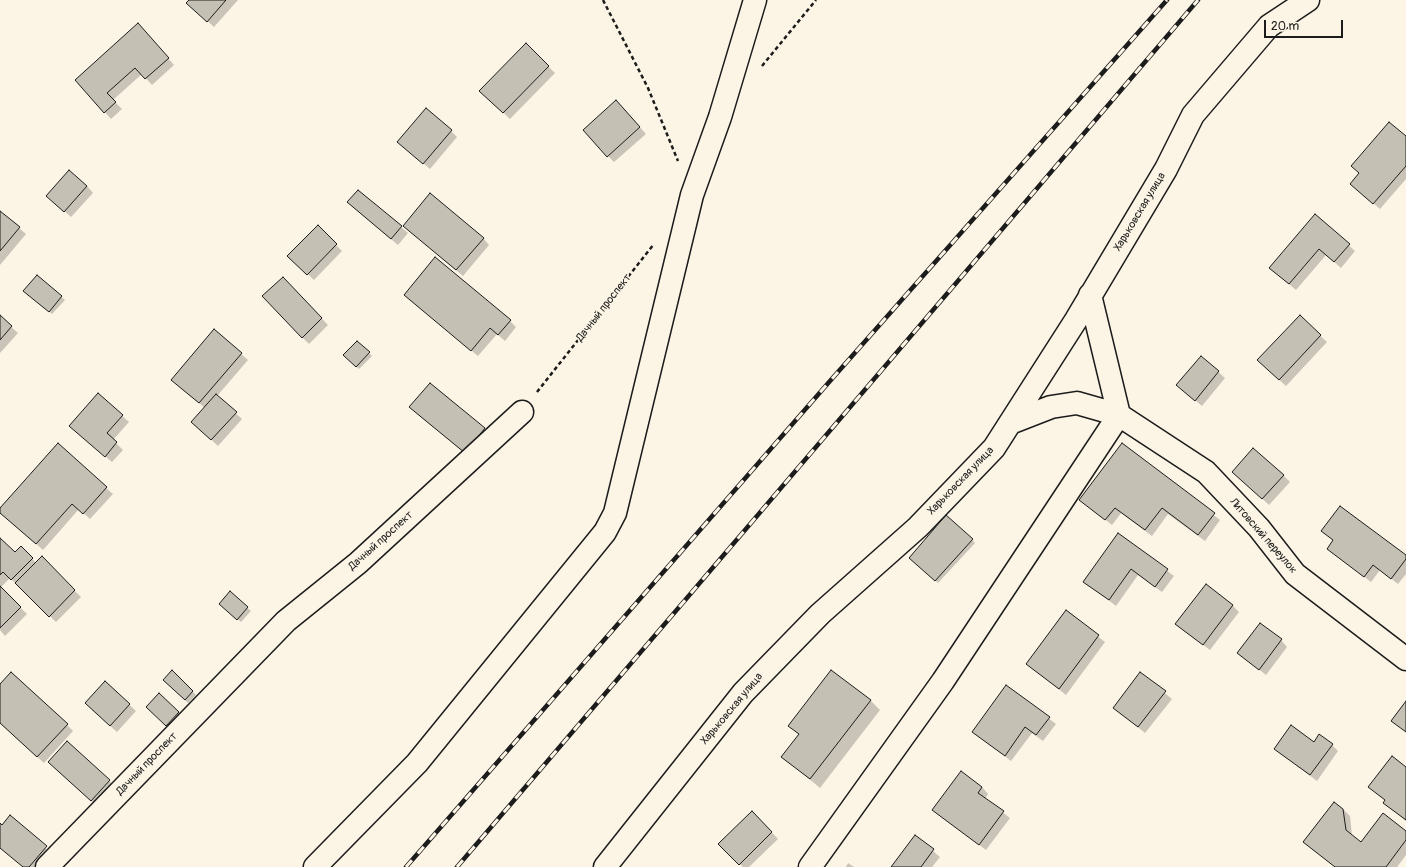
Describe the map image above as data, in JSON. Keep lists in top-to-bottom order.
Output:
{
  "streets": {
    "street": ["Харьковская улица", "Дачный проспект", "Литовский переулок"]
  },
  "crossings": [
    ["Харьковская улица", "Литовский переулок"]
  ],
  "scale_bar": "20 m"
}
